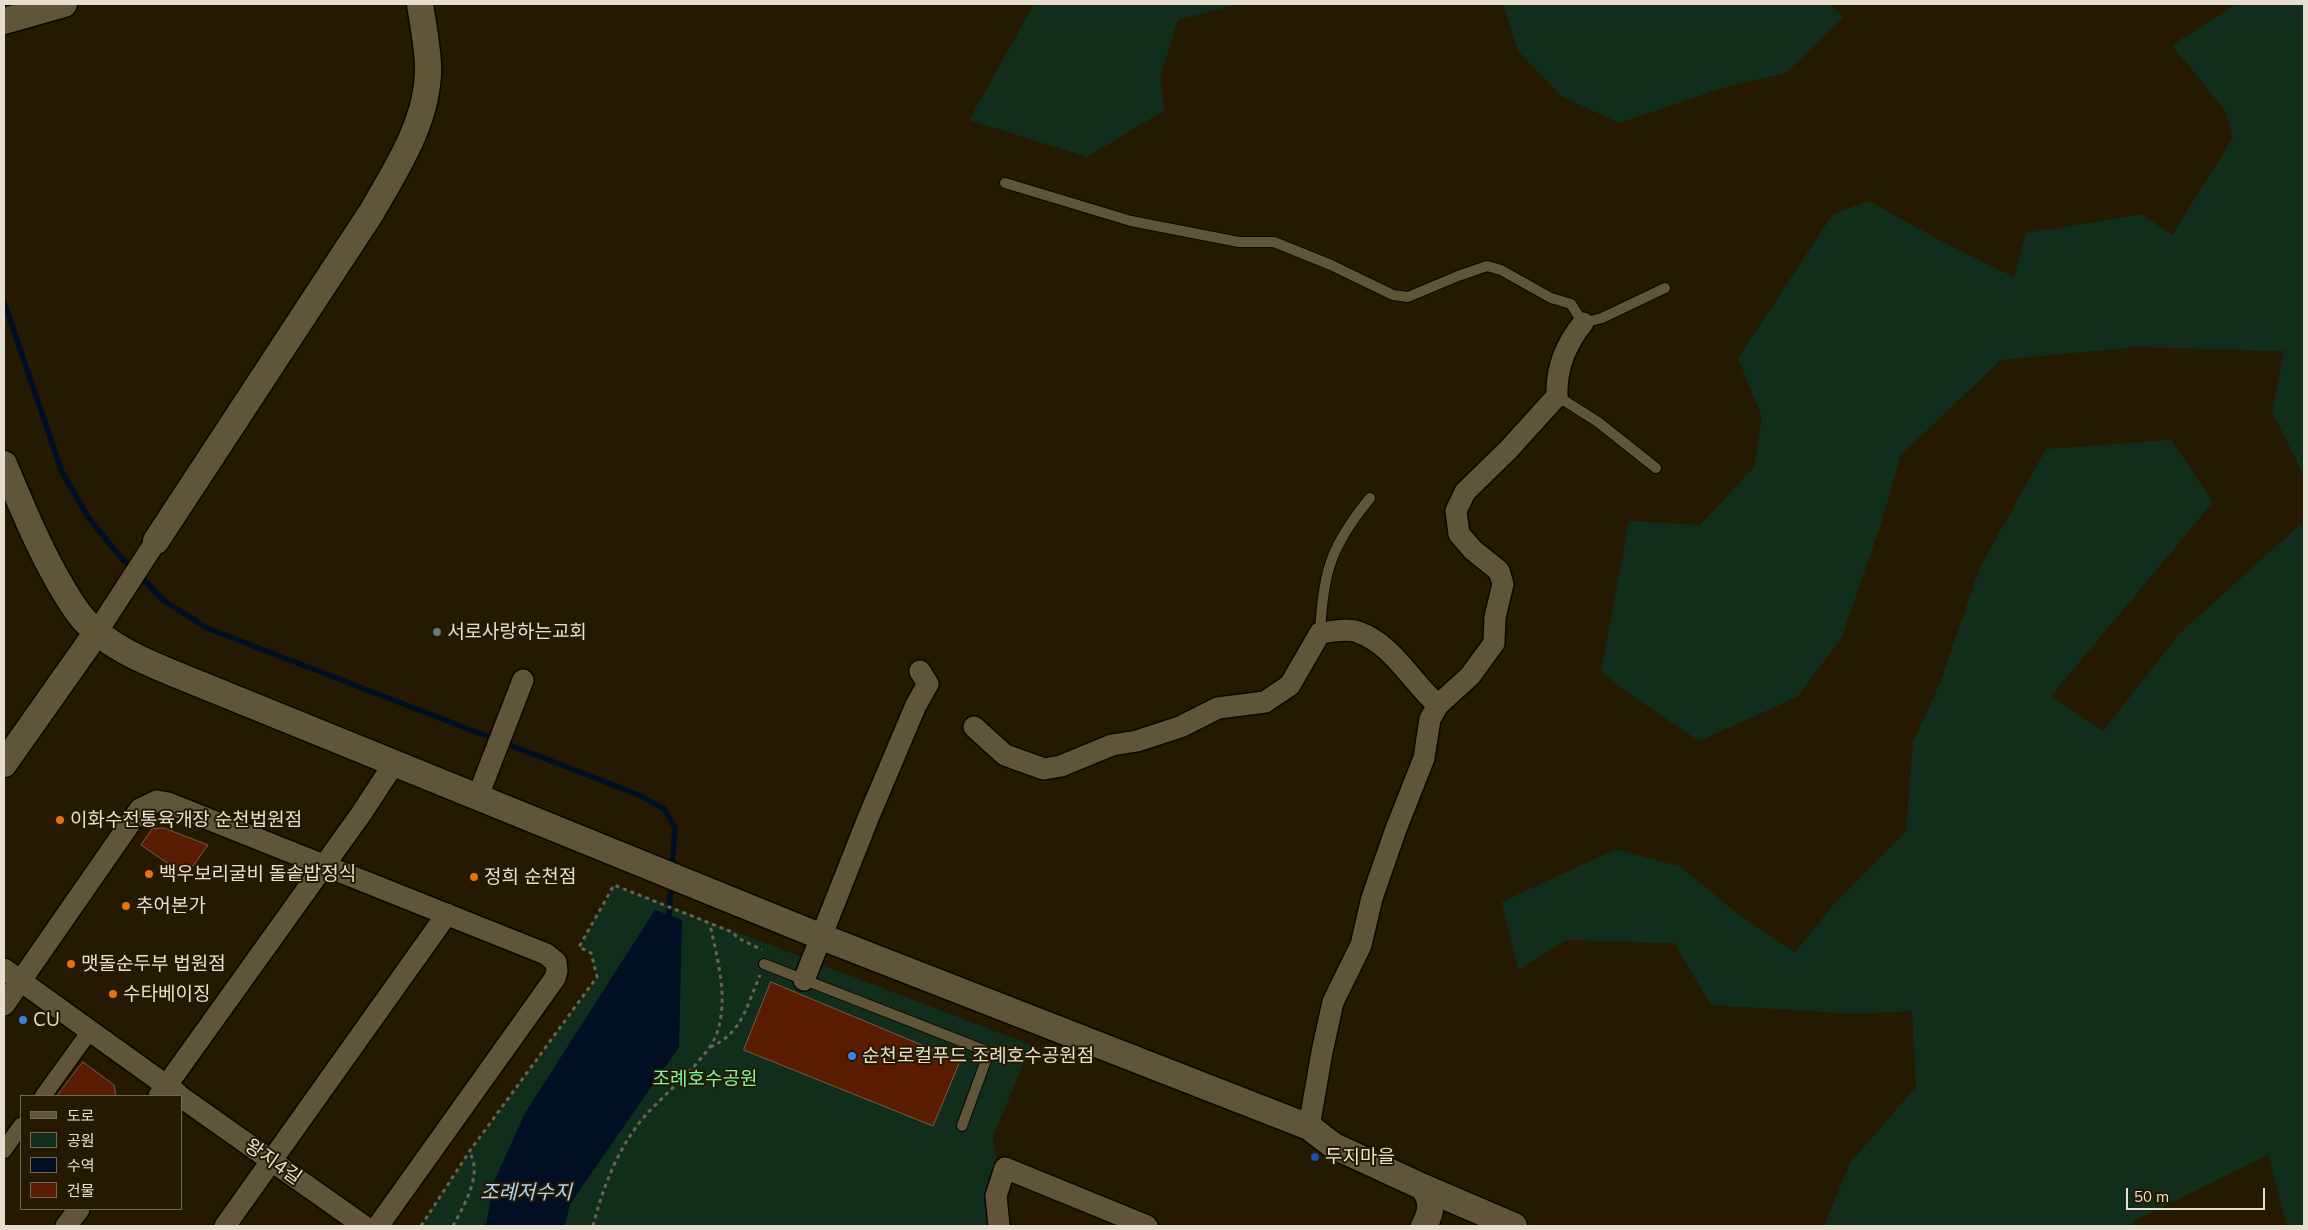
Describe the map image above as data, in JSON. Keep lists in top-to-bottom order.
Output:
{
  "streets": {
    "street": ["왕지4길"]
  },
  "water": ["조례저수지"],
  "parks": ["조례호수공원"],
  "places": [
    "서로사랑하는교회",
    "이화수전통육개장 순천법원점",
    "백우보리굴비 돌솥밥정식",
    "정희 순천점",
    "추어본가",
    "맷돌순두부 법원점",
    "수타베이징",
    "CU",
    "순천로컬푸드 조례호수공원점",
    "두지마을"
  ],
  "legend": [
    "도로",
    "공원",
    "수역",
    "건물"
  ],
  "scale_bar": "50 m"
}
